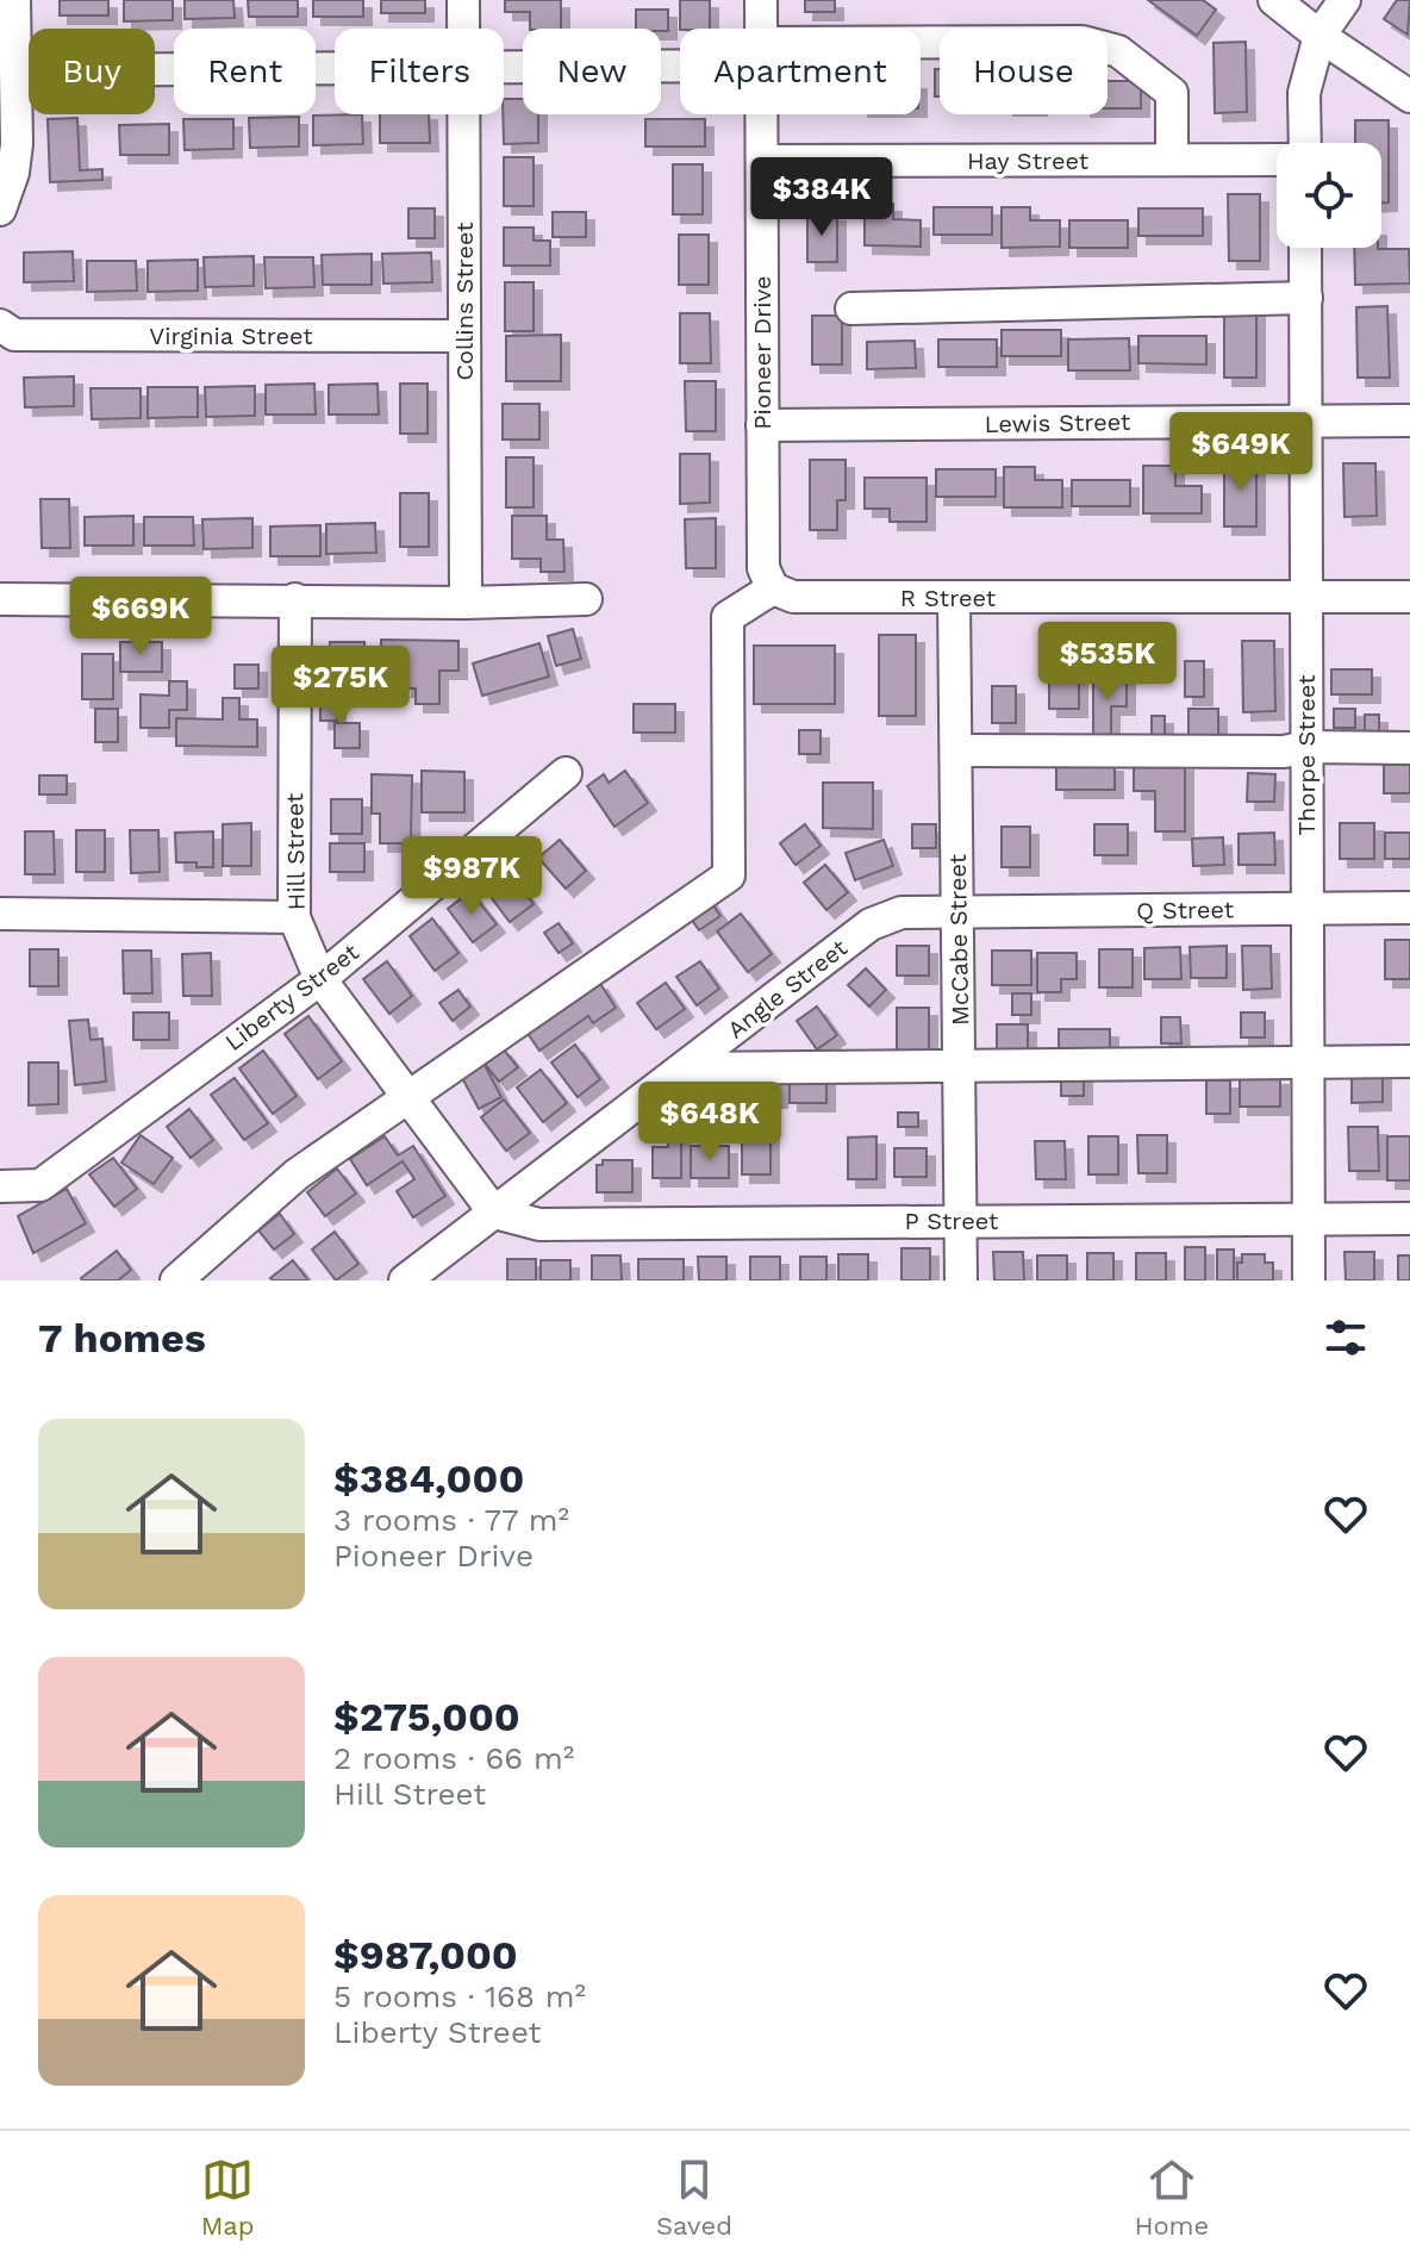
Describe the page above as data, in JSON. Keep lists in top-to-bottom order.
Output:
{
  "streets": {
    "street": [
      "Hay Street",
      "Collins Street",
      "Virginia Street",
      "Pioneer Drive",
      "Lewis Street",
      "R Street",
      "Thorpe Street",
      "Hill Street",
      "Q Street",
      "McCabe Street",
      "Angle Street",
      "Liberty Street",
      "P Street"
    ]
  },
  "crossings": [
    ["Hay Street", "Pioneer Drive"],
    ["Collins Street", "Virginia Street"],
    ["Pioneer Drive", "Lewis Street"],
    ["Pioneer Drive", "R Street"],
    ["Lewis Street", "Thorpe Street"],
    ["R Street", "Thorpe Street"],
    ["R Street", "McCabe Street"],
    ["Thorpe Street", "Q Street"],
    ["Thorpe Street", "P Street"],
    ["Hill Street", "Angle Street"],
    ["Hill Street", "Liberty Street"],
    ["Hill Street", "P Street"],
    ["Q Street", "McCabe Street"],
    ["Q Street", "Angle Street"],
    ["McCabe Street", "Angle Street"],
    ["McCabe Street", "P Street"],
    ["Angle Street", "P Street"]
  ],
  "page": {
    "chip": [
      "Buy",
      "Rent",
      "Filters",
      "New",
      "Apartment",
      "House"
    ],
    "price": [
      "$384K",
      "$649K",
      "$669K",
      "$535K",
      "$275K",
      "$987K",
      "$648K"
    ],
    "heading": "7 homes",
    "list": [
      {
        "name": "$384,000",
        "note": "3 rooms · 77 m² · Pioneer Drive"
      },
      {
        "name": "$275,000",
        "note": "2 rooms · 66 m² · Hill Street"
      },
      {
        "name": "$987,000",
        "note": "5 rooms · 168 m² · Liberty Street"
      }
    ],
    "tabs": ["Map", "Saved", "Home"]
  }
}
